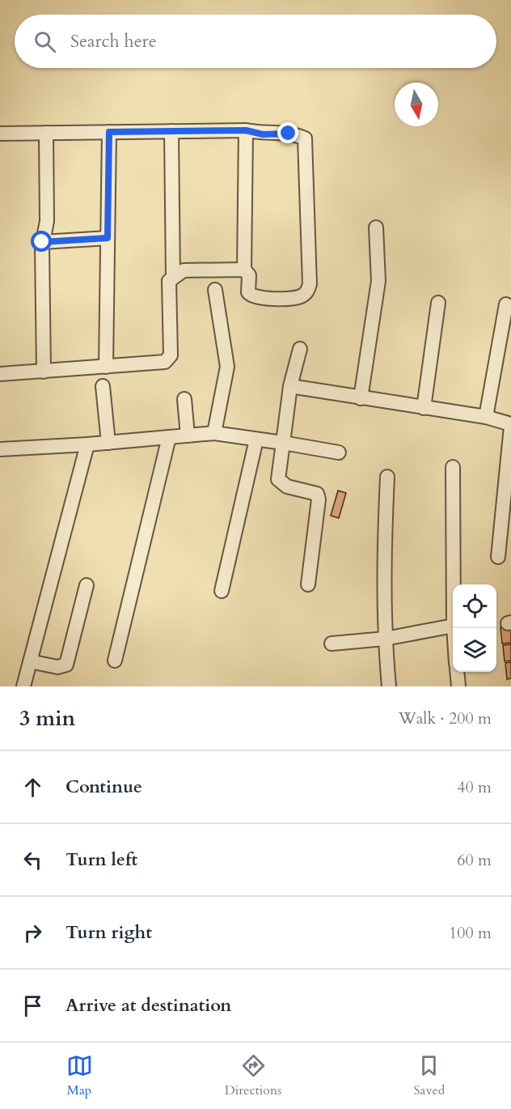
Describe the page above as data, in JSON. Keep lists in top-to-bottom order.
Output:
{
  "north": "bottom",
  "page": {
    "search": "Search here",
    "heading": ["3 min", "Walk · 200 m"],
    "list": [
      ["Continue", "40 m"],
      ["Turn left", "60 m"],
      ["Turn right", "100 m"],
      "Arrive at destination"
    ],
    "nav": ["Map", "Directions", "Saved"]
  }
}
